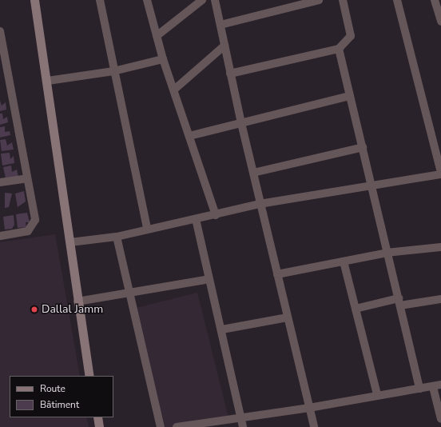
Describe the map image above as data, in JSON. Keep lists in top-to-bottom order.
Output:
{
  "places": ["Dallal Jamm"],
  "legend": ["Route", "Bâtiment"]
}
